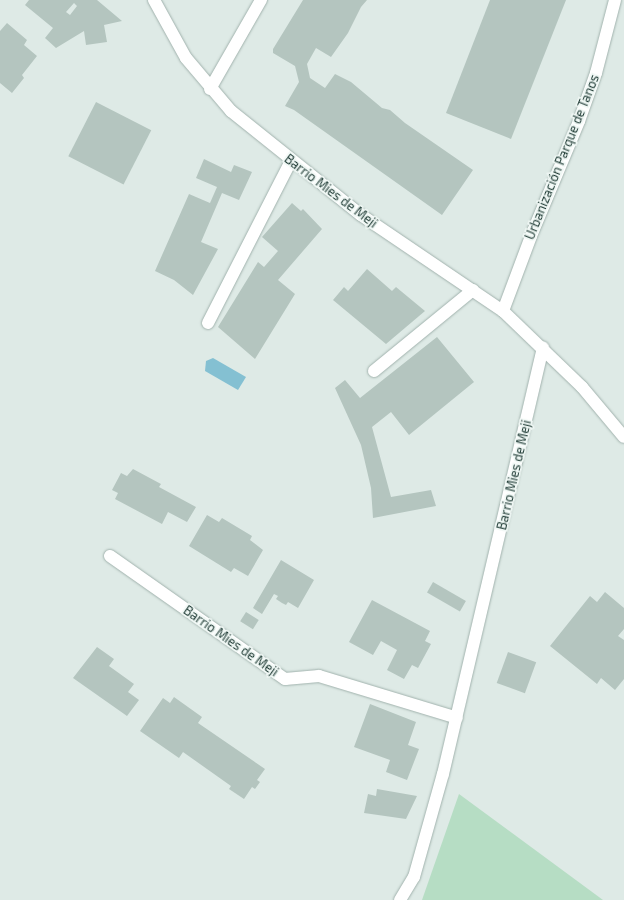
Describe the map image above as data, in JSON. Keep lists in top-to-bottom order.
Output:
{
  "streets": {
    "street": ["Urbanización Parque de Tanos", "Barrio Mies de Meji"]
  },
  "crossings": [
    ["Urbanización Parque de Tanos", "Barrio Mies de Meji"]
  ]
}
